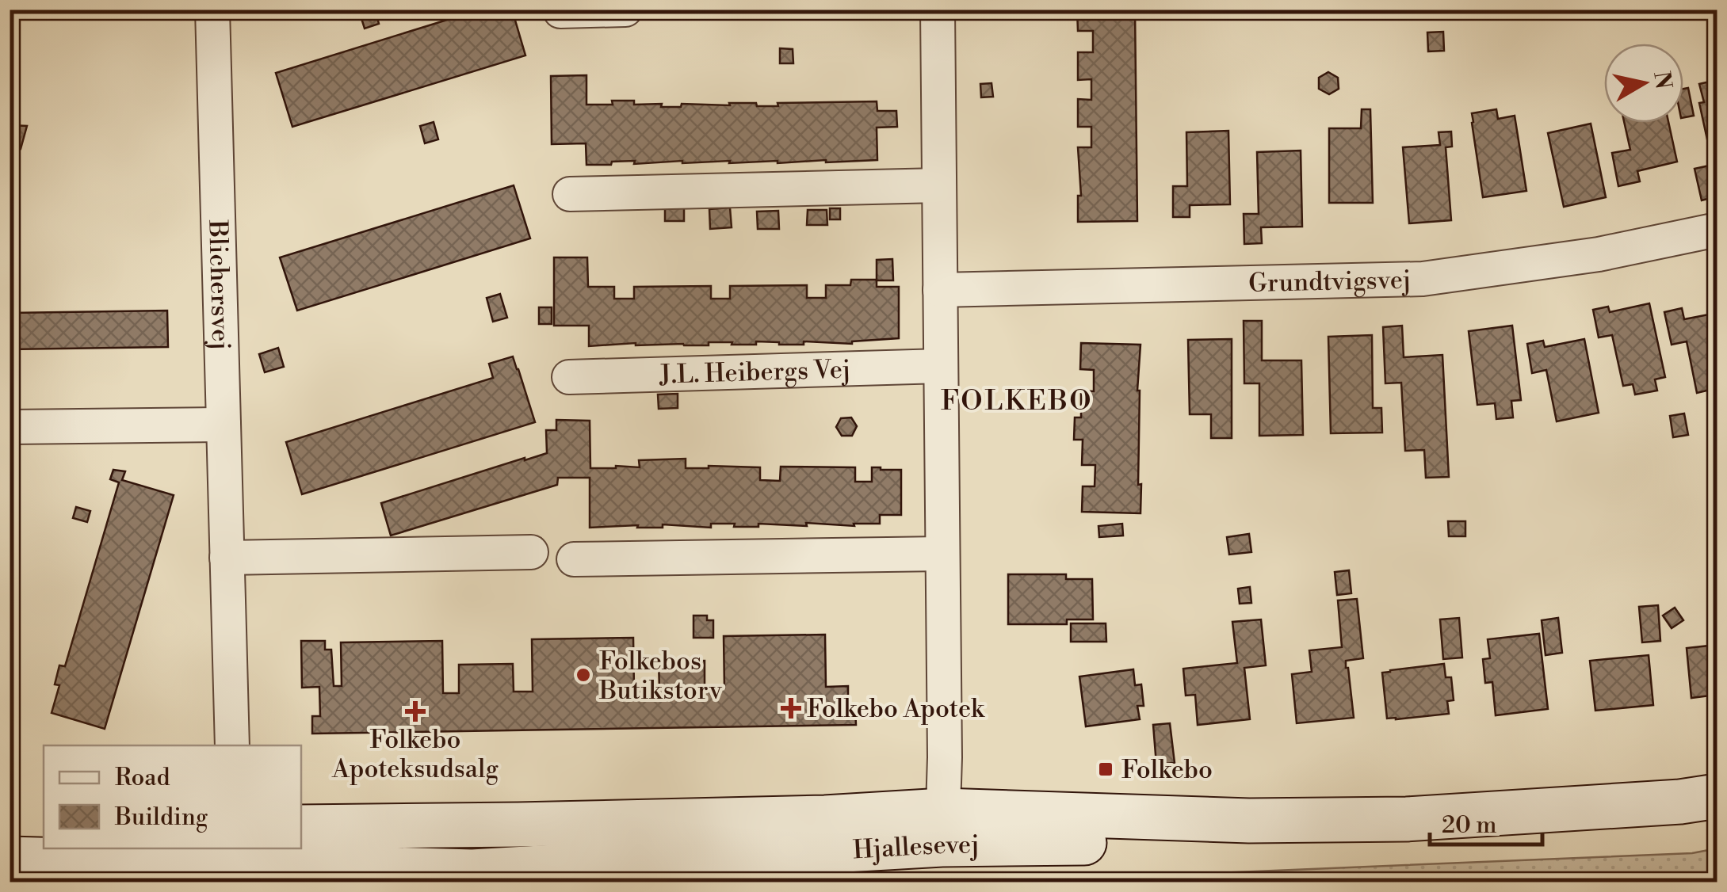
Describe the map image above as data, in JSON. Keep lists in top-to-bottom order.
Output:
{
  "streets": {
    "main road": ["Hjallesevej"],
    "street": ["Grundtvigsvej", "Blichersvej", "J.L. Heibergs Vej"]
  },
  "districts": ["FOLKEBO"],
  "places": {
    "other": ["Folkebos Butikstorv"],
    "health": ["Folkebo Apotek", "Folkebo Apoteksudsalg"],
    "transit": ["Folkebo"]
  },
  "legend": ["Road", "Building"],
  "scale_bar": "20 m",
  "north": "right"
}
